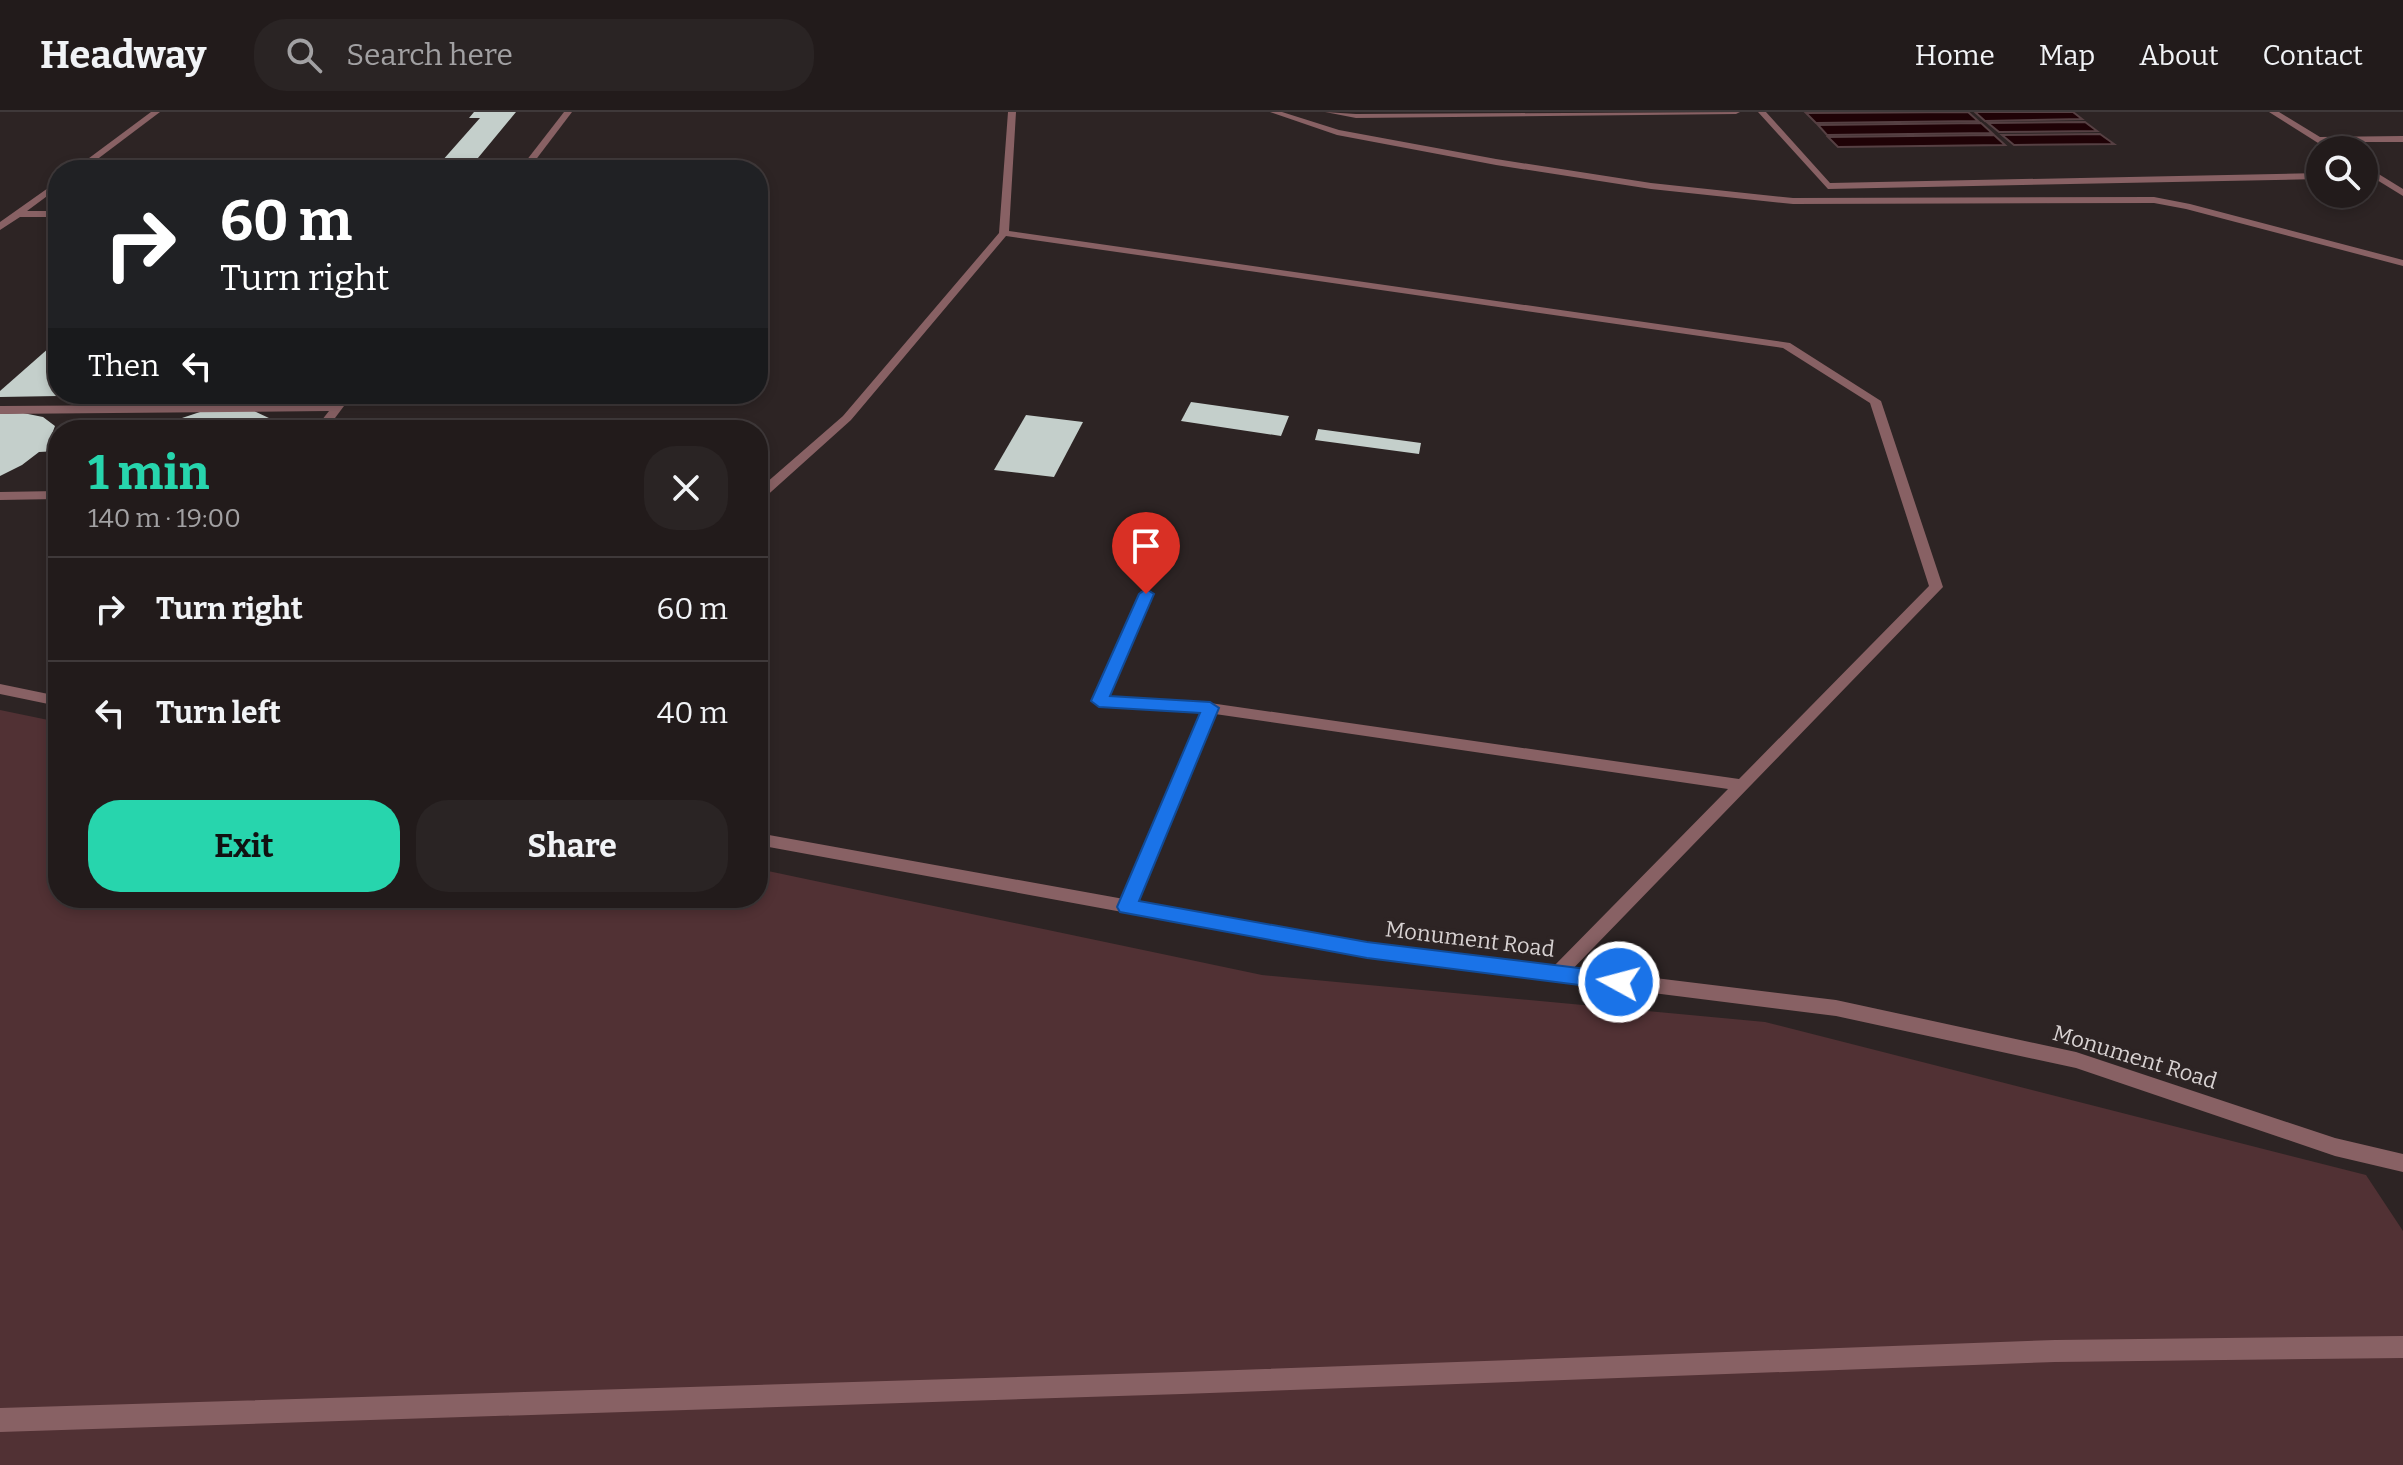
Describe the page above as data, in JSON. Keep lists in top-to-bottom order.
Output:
{
  "streets": {
    "street": ["Monument Road"]
  },
  "page": {
    "header": "Headway",
    "search": "Search here",
    "nav": [
      "Home",
      "Map",
      "About",
      "Contact"
    ],
    "turn": ["60 m", "Turn right"],
    "then": "Then",
    "heading": ["1 min", "140 m · 19:00"],
    "list": [
      {
        "name": "Turn right",
        "value": "60 m"
      },
      {
        "name": "Turn left",
        "value": "40 m"
      }
    ],
    "buttons": ["Exit", "Share"]
  }
}
